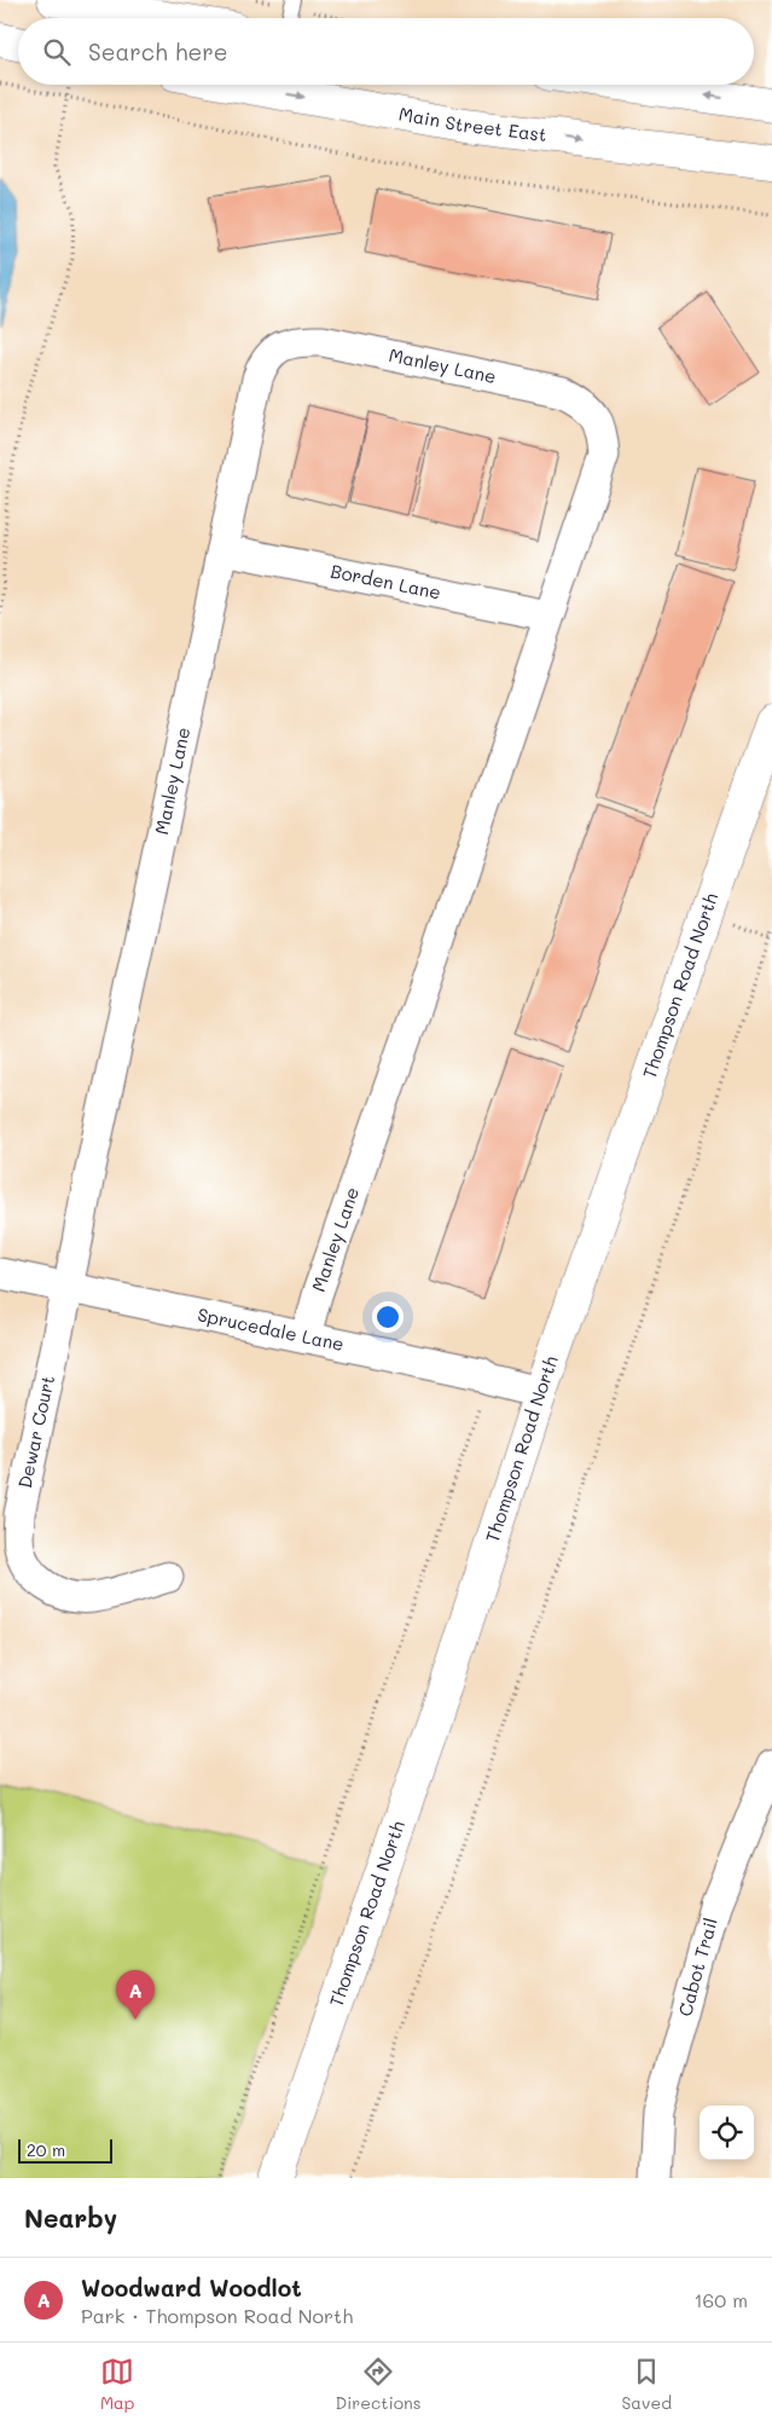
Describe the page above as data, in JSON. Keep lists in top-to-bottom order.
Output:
{
  "streets": {
    "main road": ["Main Street East", "Thompson Road North"],
    "street": [
      "Manley Lane",
      "Borden Lane",
      "Sprucedale Lane",
      "Dewar Court",
      "Cabot Trail"
    ]
  },
  "crossings": [
    ["Manley Lane", "Borden Lane"],
    ["Manley Lane", "Sprucedale Lane"],
    ["Manley Lane", "Dewar Court"],
    ["Thompson Road North", "Sprucedale Lane"],
    ["Sprucedale Lane", "Dewar Court"]
  ],
  "one_way": ["Main Street East"],
  "scale_bar": "20 m",
  "page": {
    "search": "Search here",
    "pins": "A",
    "scale": "20 m",
    "heading": "Nearby",
    "list": [
      {
        "mark": "A",
        "name": "Woodward Woodlot",
        "note": "Park · Thompson Road North",
        "value": "160 m"
      }
    ],
    "nav": ["Map", "Directions", "Saved"]
  }
}
